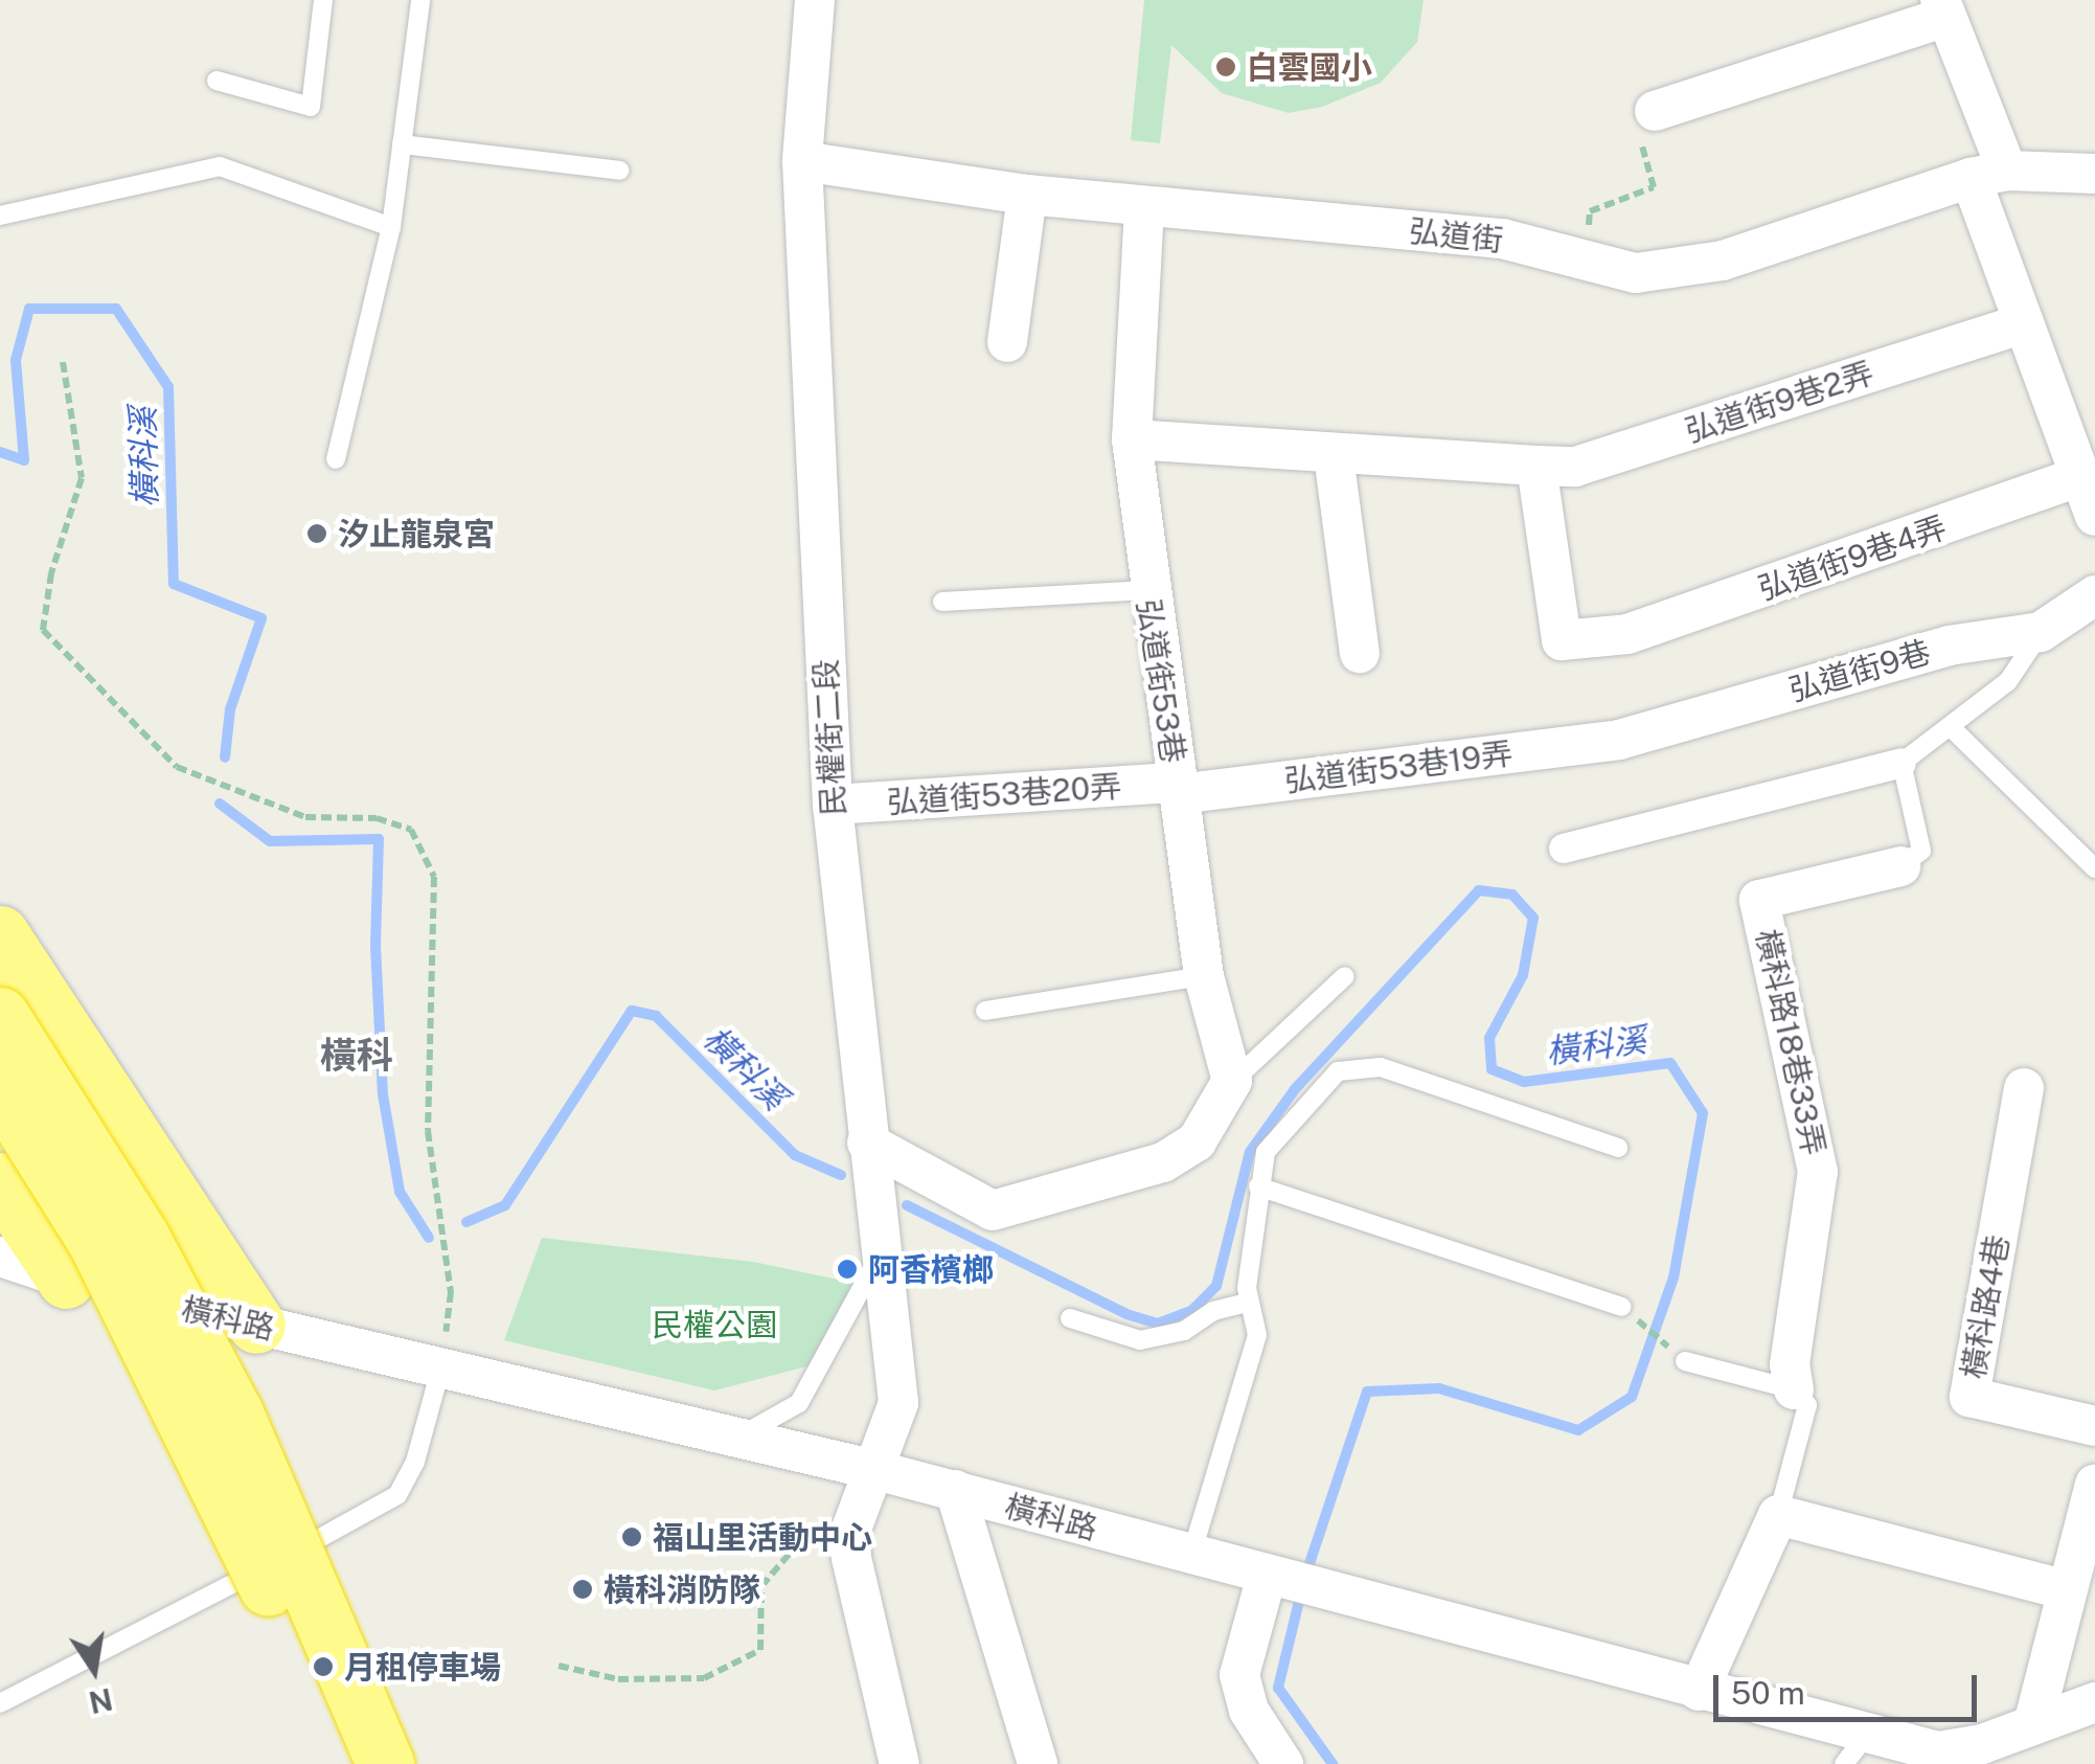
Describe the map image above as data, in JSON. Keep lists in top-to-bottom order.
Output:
{
  "streets": {
    "street": [
      "弘道街",
      "弘道街9巷2弄",
      "弘道街9巷4弄",
      "弘道街9巷",
      "弘道街53巷",
      "民權街二段",
      "弘道街53巷19弄",
      "弘道街53巷20弄",
      "橫科路18巷33弄",
      "橫科路4巷",
      "橫科路"
    ]
  },
  "crossings": [
    ["弘道街", "弘道街53巷"],
    ["弘道街", "民權街二段"],
    ["弘道街9巷2弄", "弘道街9巷4弄"],
    ["弘道街9巷2弄", "弘道街53巷"],
    ["弘道街9巷", "弘道街53巷19弄"],
    ["弘道街53巷", "弘道街53巷19弄"],
    ["弘道街53巷", "弘道街53巷20弄"],
    ["民權街二段", "弘道街53巷20弄"],
    ["民權街二段", "橫科路"],
    ["弘道街53巷19弄", "弘道街53巷20弄"]
  ],
  "districts": ["橫科"],
  "water": ["橫科溪"],
  "parks": ["民權公園"],
  "places": [
    "白雲國小",
    "汐止龍泉宮",
    "阿香檳榔",
    "福山里活動中心",
    "橫科消防隊",
    "月租停車場"
  ],
  "scale_bar": "50 m",
  "north": "bottom"
}
